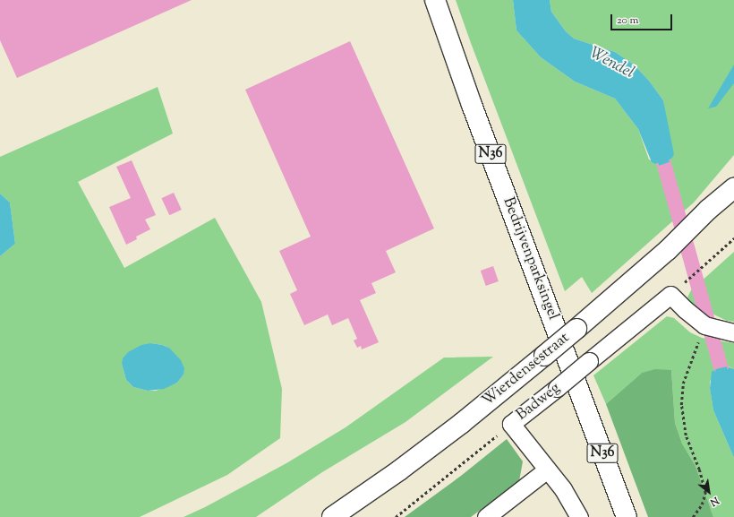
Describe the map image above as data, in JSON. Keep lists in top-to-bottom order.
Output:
{
  "streets": {
    "main road": ["N36", "Bedrijvenparksingel", "Wierdensestraat"],
    "street": ["Badweg"]
  },
  "water": ["Wendel"],
  "scale_bar": "20 m",
  "north": "bottom right"
}
